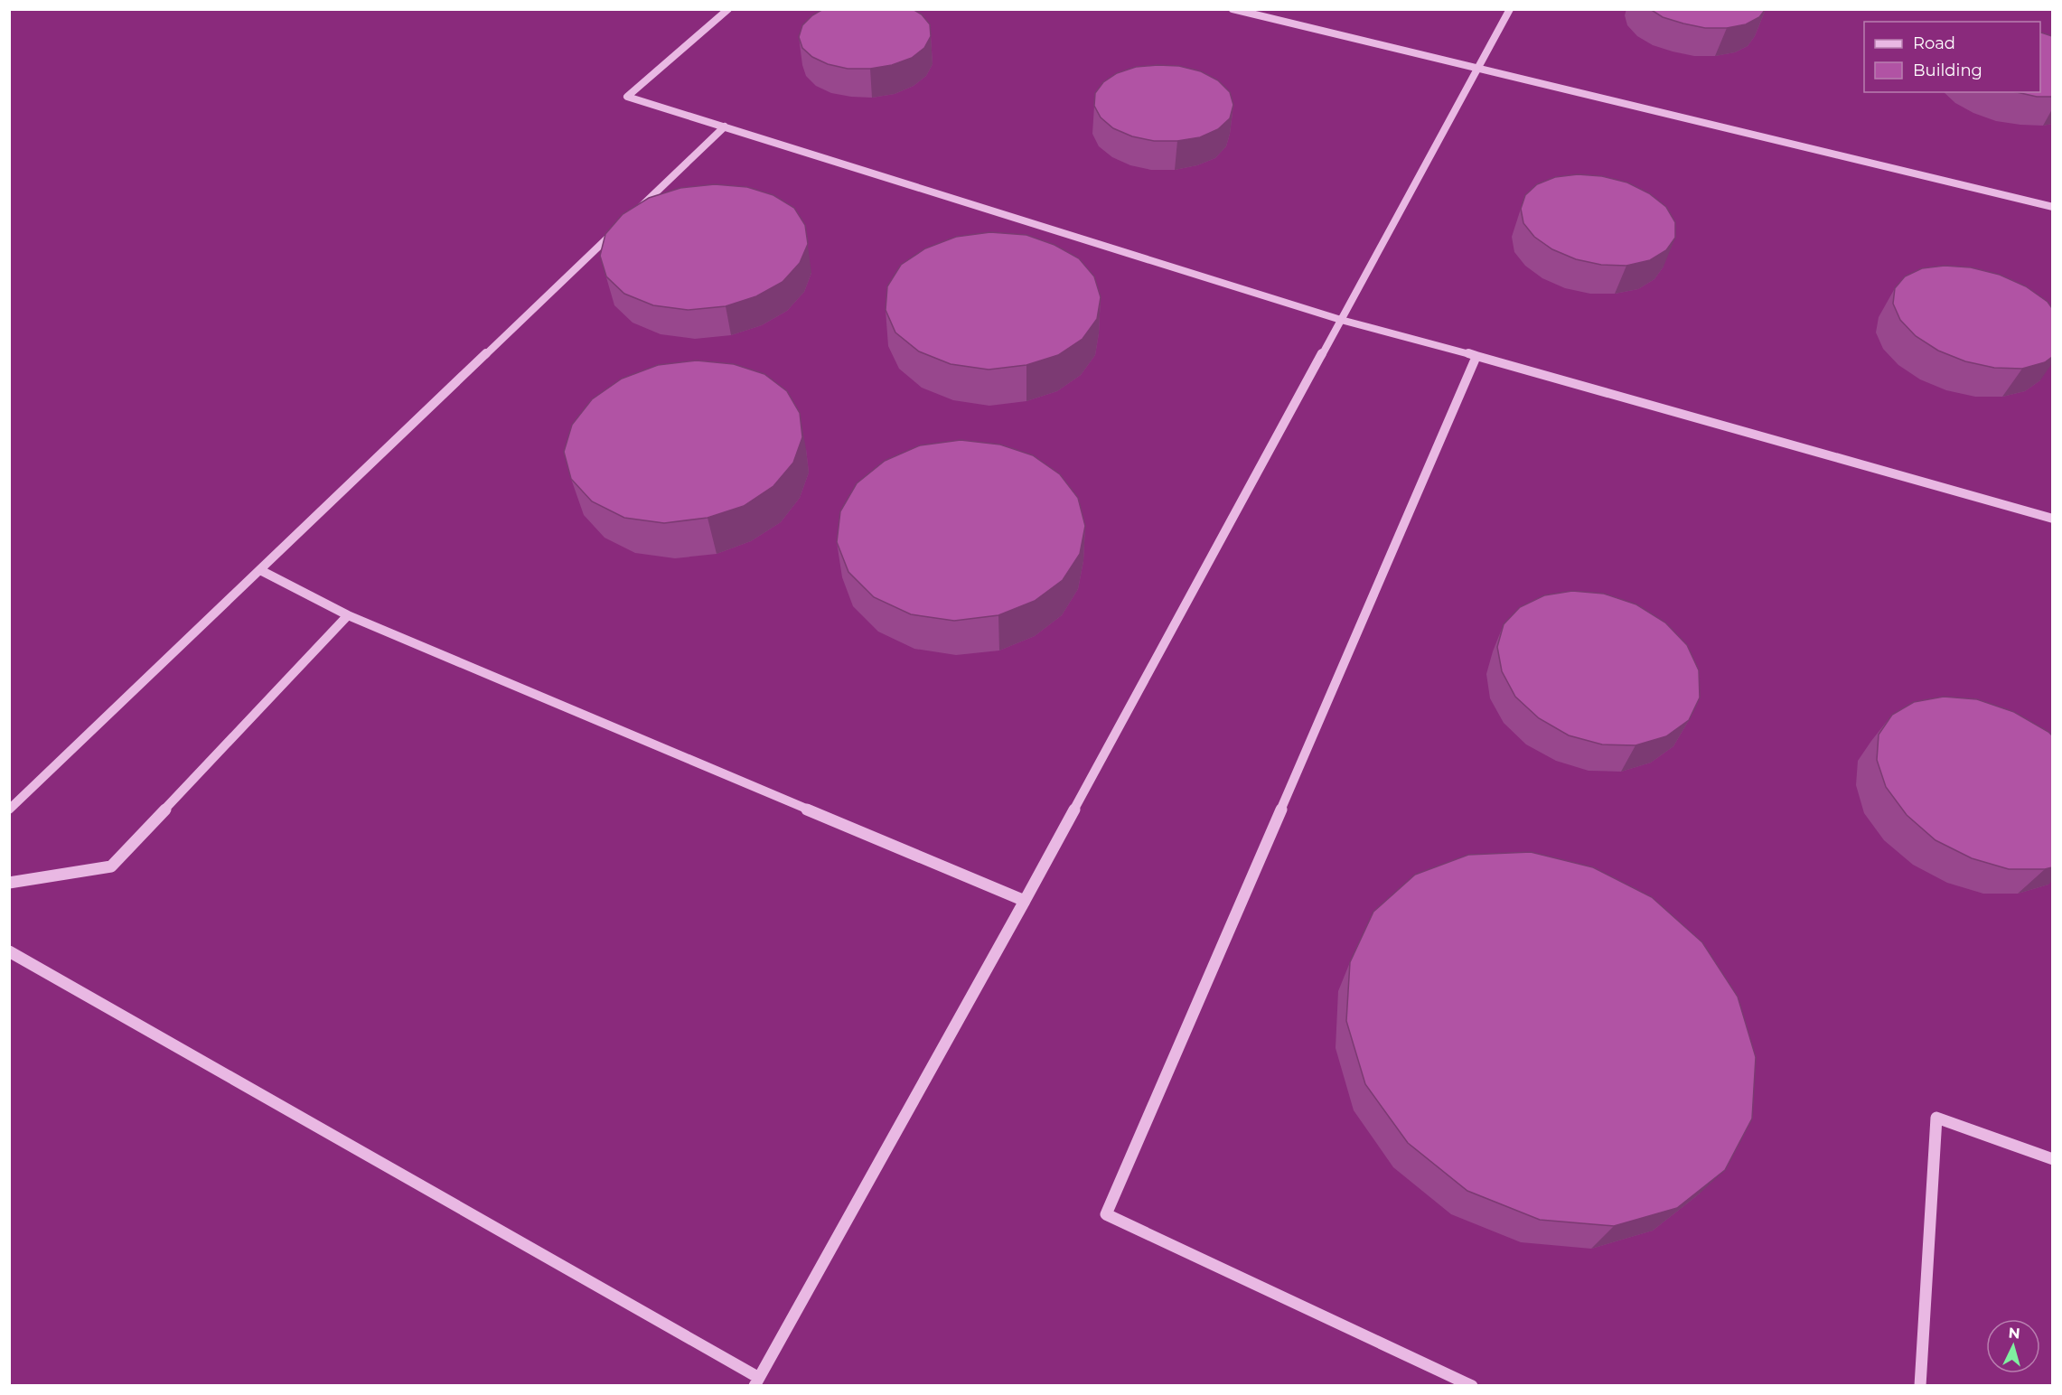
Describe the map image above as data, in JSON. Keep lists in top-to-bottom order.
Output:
{
  "legend": ["Road", "Building"],
  "north": "top"
}
